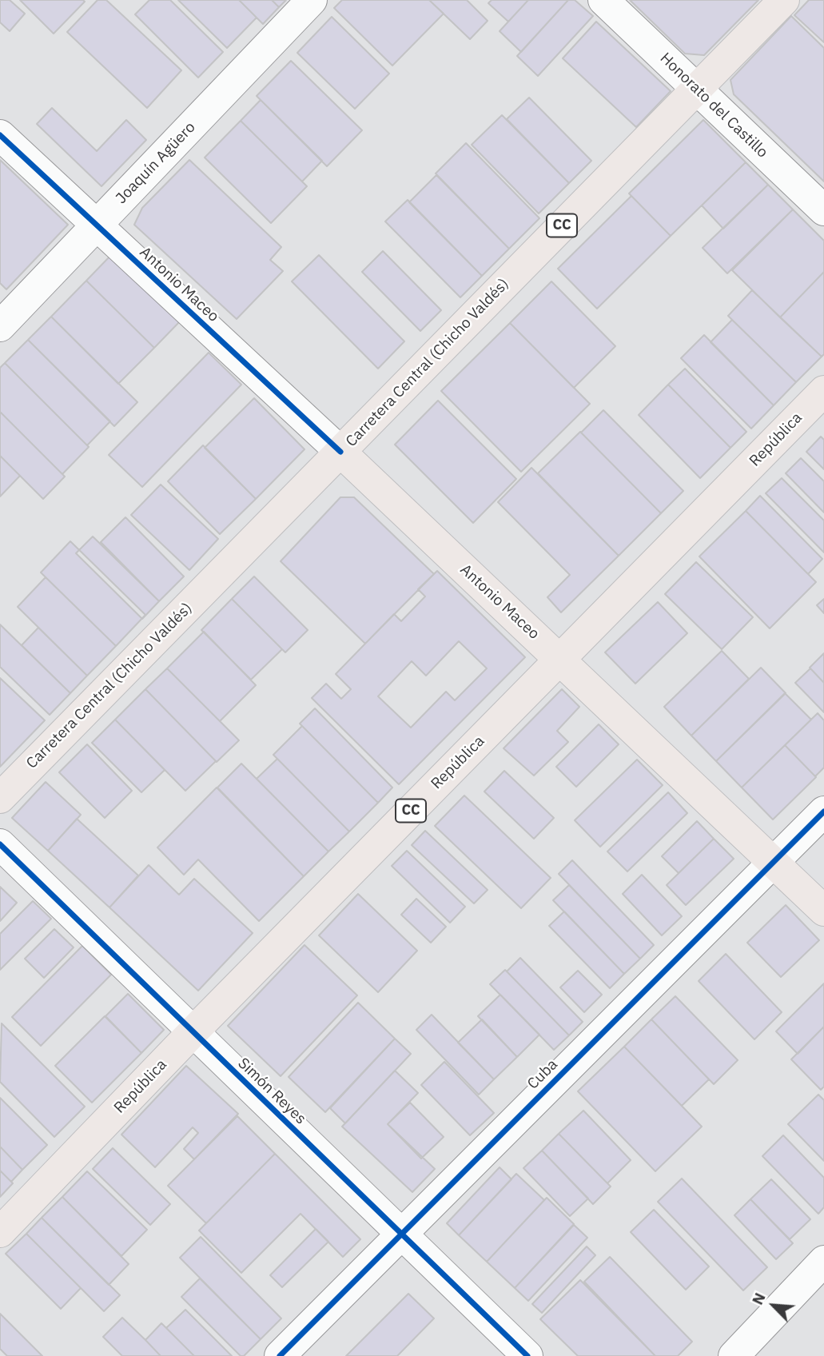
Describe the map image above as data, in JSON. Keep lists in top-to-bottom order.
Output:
{
  "streets": {
    "main road": [
      "CC",
      "Antonio Maceo",
      "Carretera Central (Chicho Valdés)",
      "República"
    ],
    "street": [
      "Honorato del Castillo",
      "Joaquín Agüero",
      "Cuba",
      "Simón Reyes"
    ]
  },
  "crossings": [
    ["Honorato del Castillo", "Carretera Central (Chicho Valdés)"],
    ["Joaquín Agüero", "Antonio Maceo"],
    ["Antonio Maceo", "Carretera Central (Chicho Valdés)"],
    ["Antonio Maceo", "República"],
    ["Antonio Maceo", "Cuba"],
    ["República", "Simón Reyes"],
    ["Cuba", "Simón Reyes"]
  ],
  "north": "top left"
}
